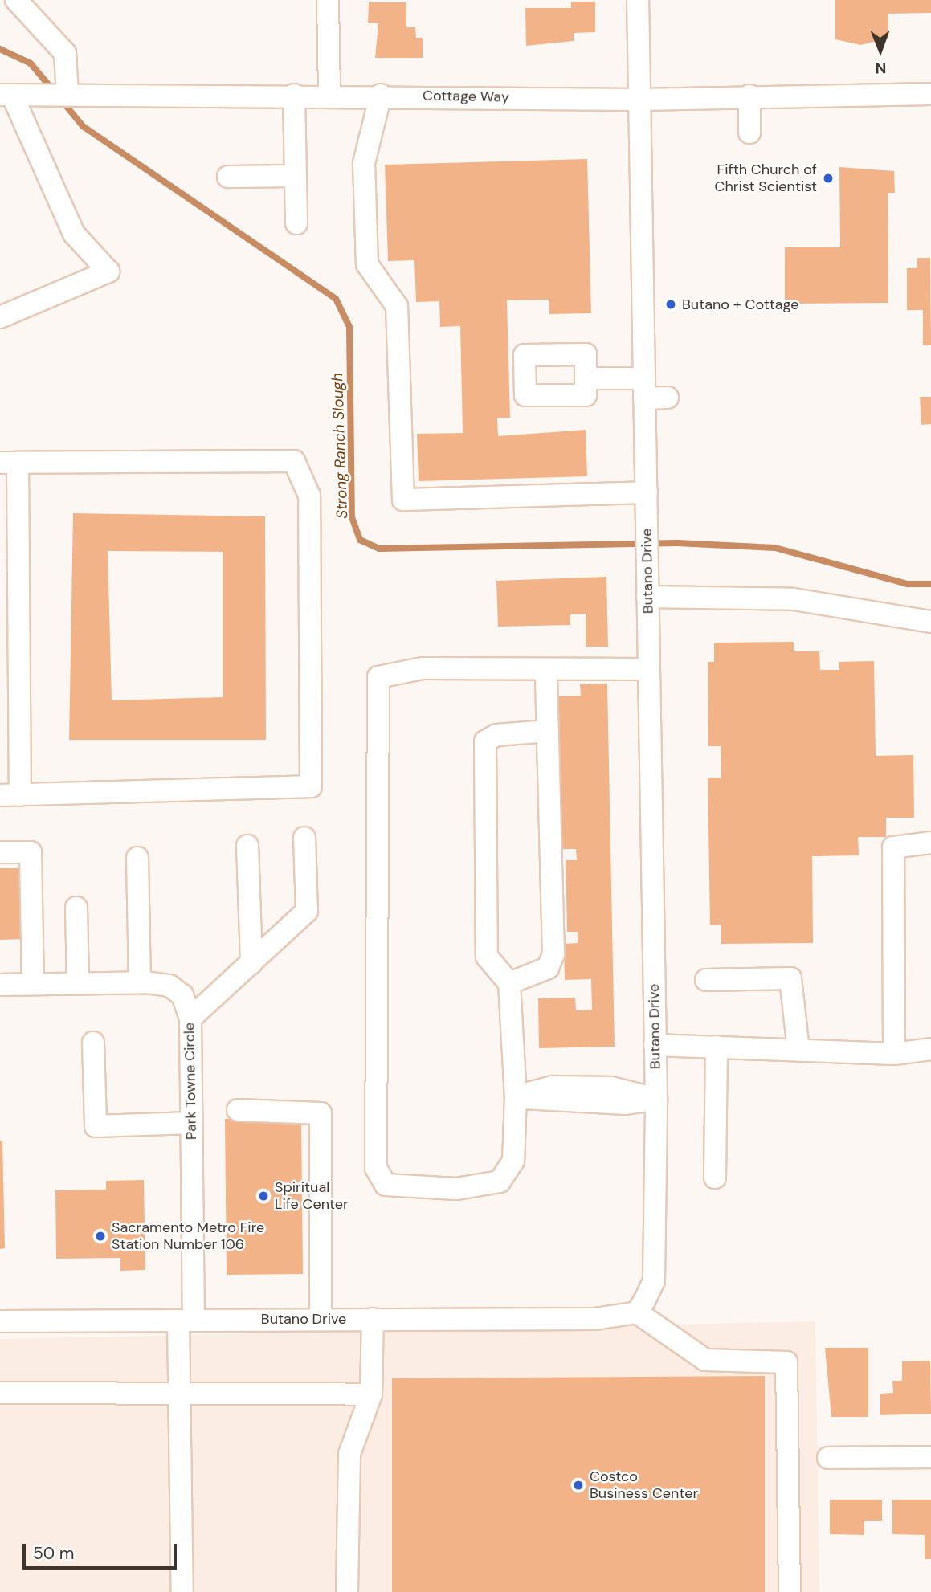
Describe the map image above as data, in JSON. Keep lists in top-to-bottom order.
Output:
{
  "streets": {
    "street": ["Cottage Way", "Butano Drive", "Park Towne Circle"]
  },
  "crossings": [
    ["Cottage Way", "Butano Drive"],
    ["Butano Drive", "Park Towne Circle"]
  ],
  "water": ["Strong Ranch Slough"],
  "places": [
    "Fifth Church of Christ Scientist",
    "Butano + Cottage",
    "Spiritual Life Center",
    "Sacramento Metro Fire Station Number 106",
    "Costco Business Center"
  ],
  "scale_bar": "50 m",
  "north": "bottom"
}
